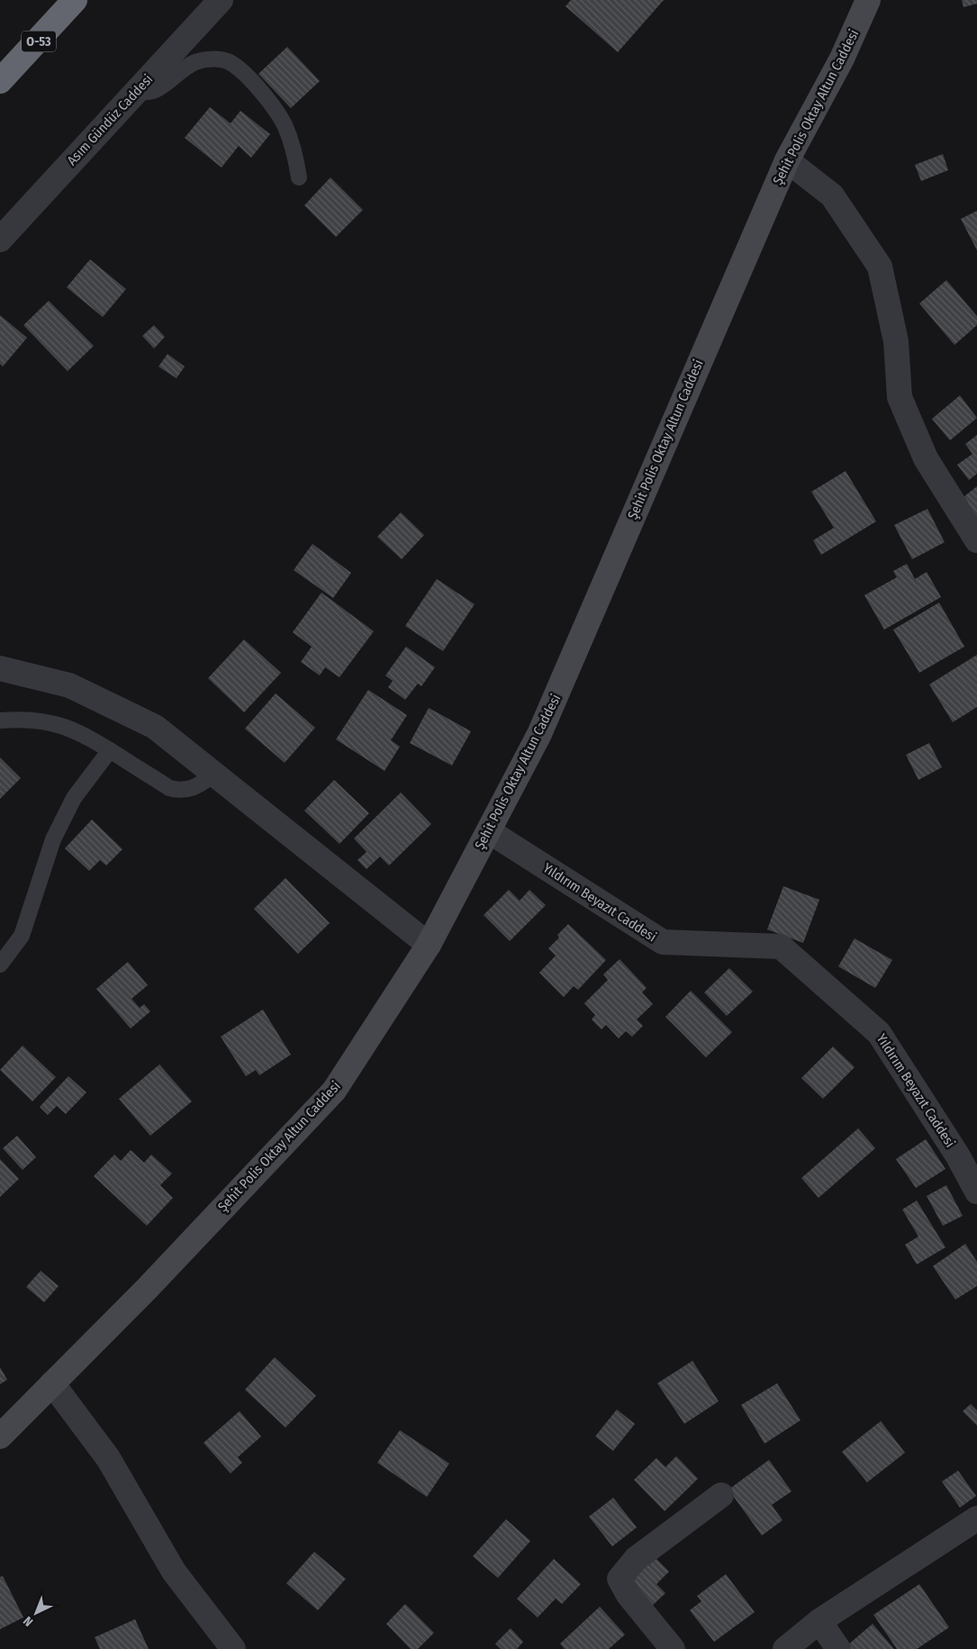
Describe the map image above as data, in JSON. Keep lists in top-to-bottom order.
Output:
{
  "streets": {
    "highway": ["O-53"],
    "street": ["Şehit Polis Oktay Altun Caddesi", "Asım Gündüz Caddesi", "Yıldırım Beyazıt Caddesi"]
  },
  "crossings": [
    ["Şehit Polis Oktay Altun Caddesi", "Yıldırım Beyazıt Caddesi"]
  ],
  "north": "bottom left"
}
